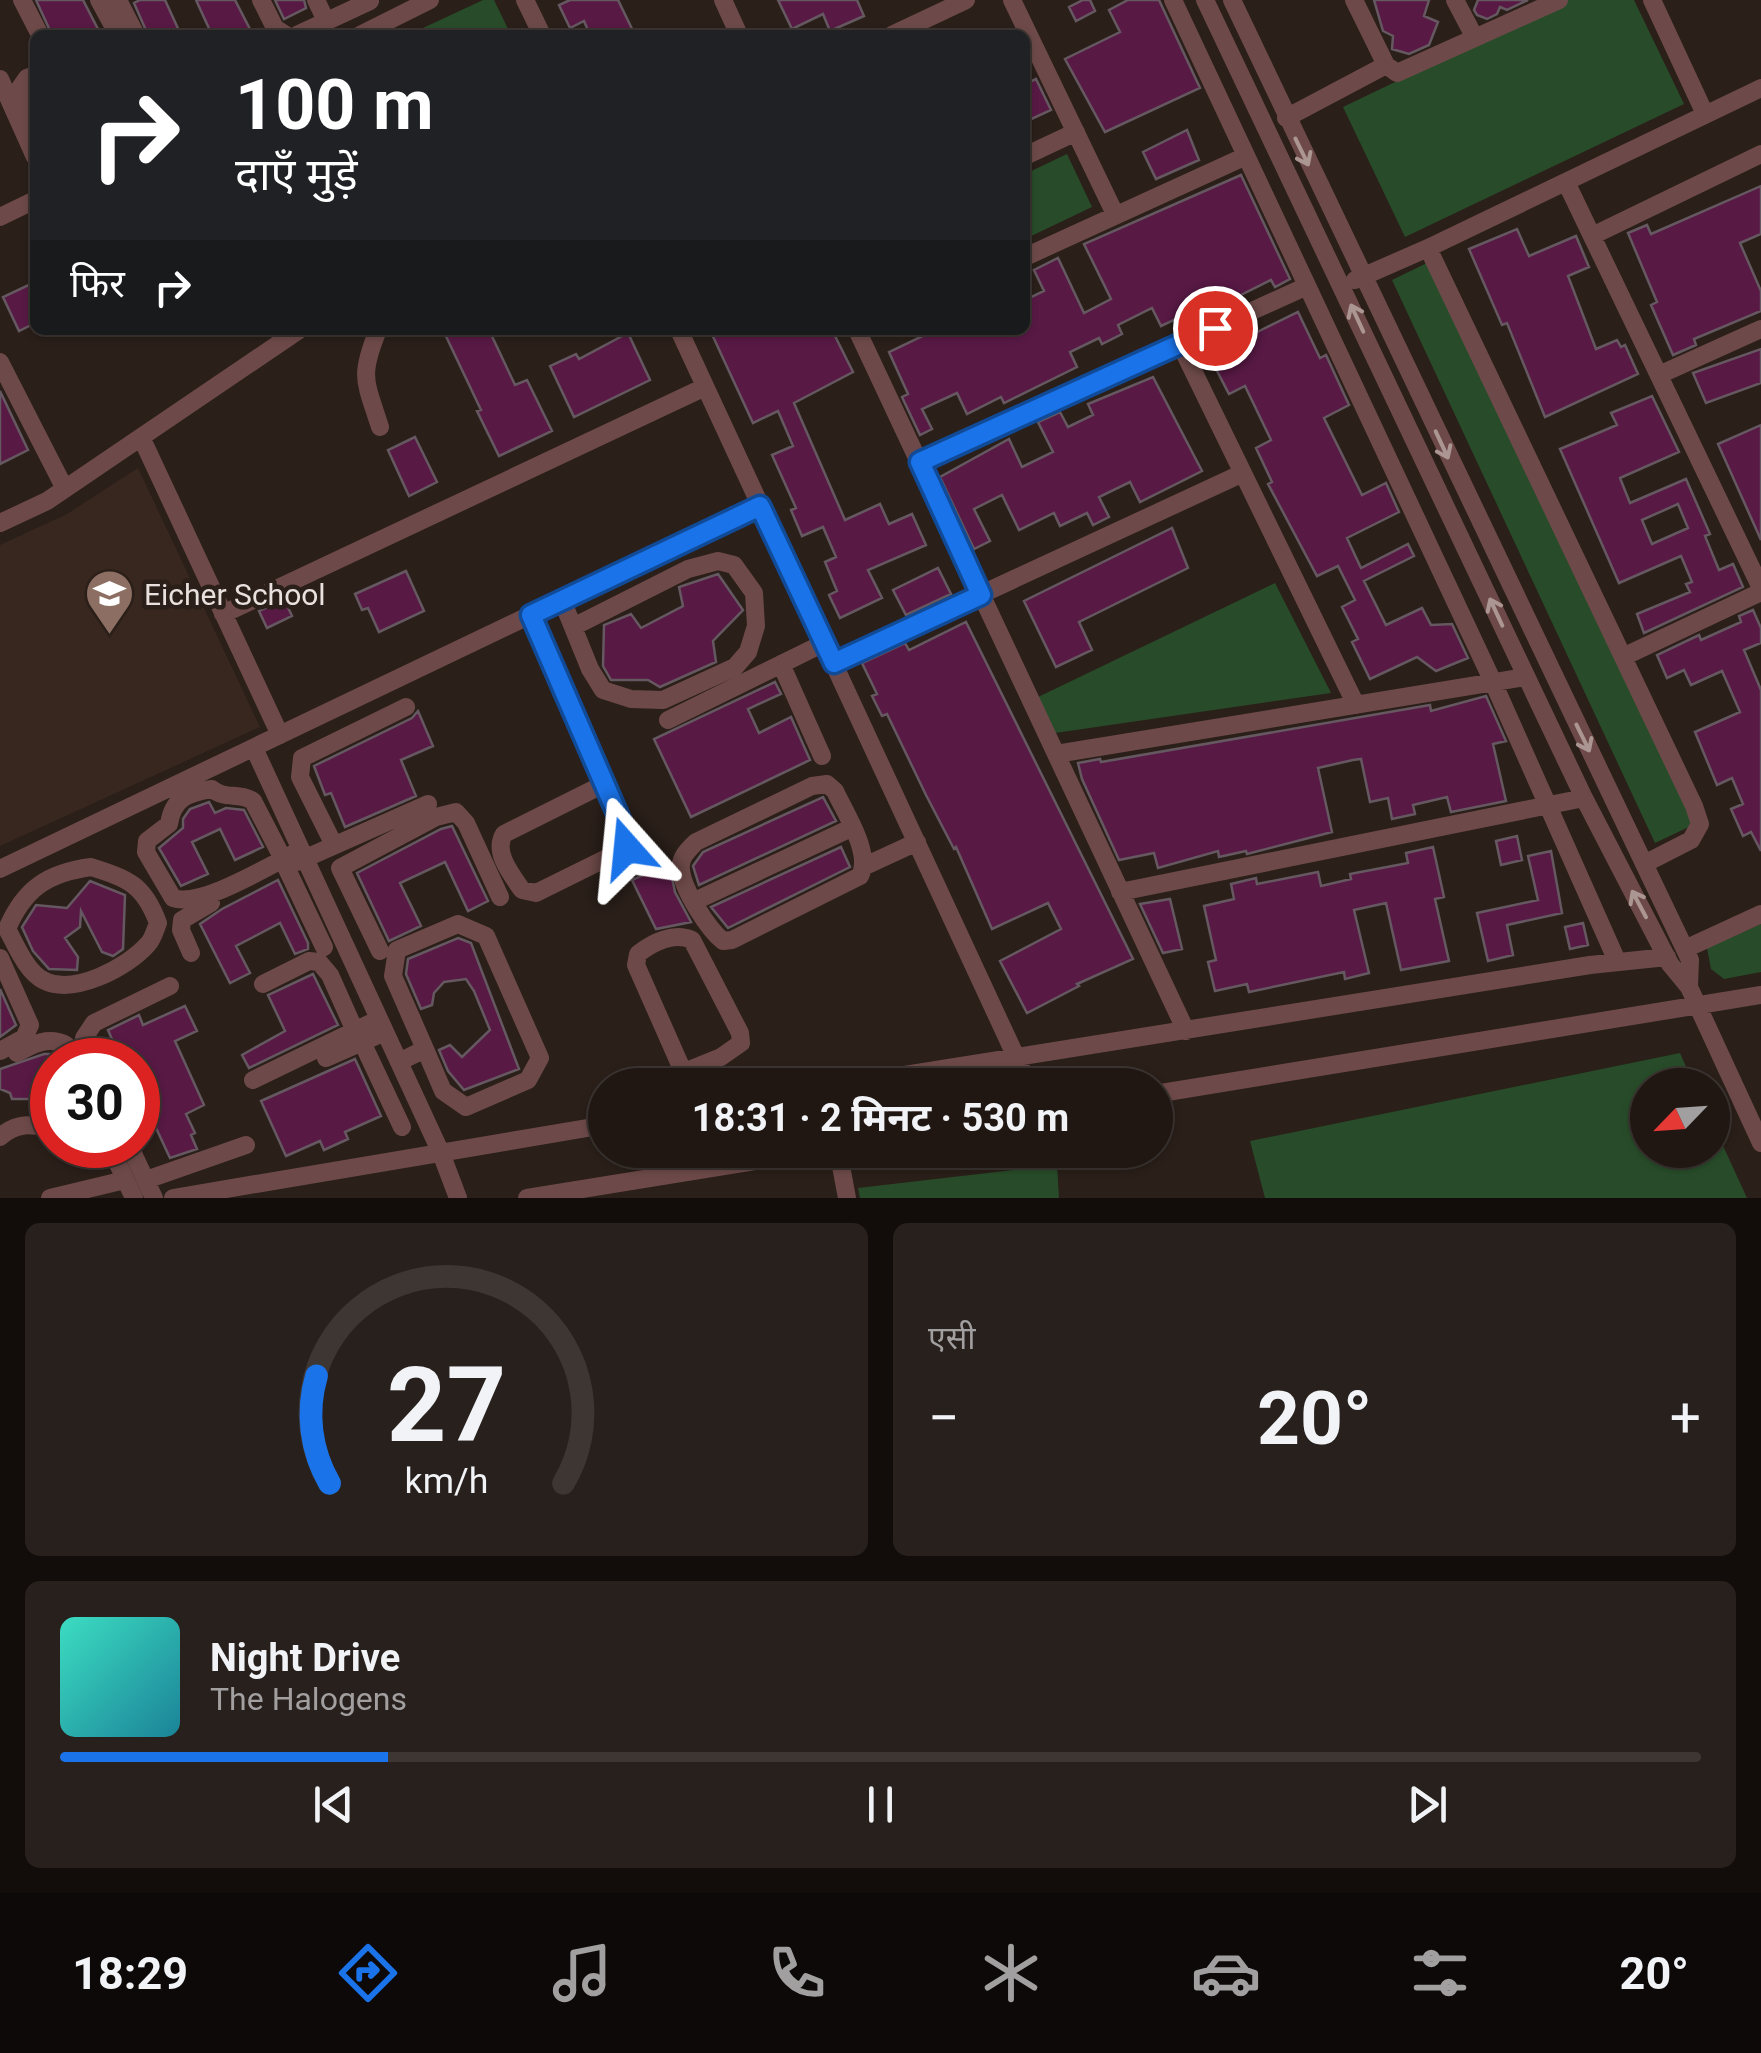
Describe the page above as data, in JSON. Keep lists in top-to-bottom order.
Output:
{
  "places": {
    "school or university": ["Eicher School"]
  },
  "north": "bottom left",
  "page": {
    "turn": ["100 m", "दाएँ मुड़ें"],
    "then": "फिर",
    "limit": "30",
    "trip": "18:31 · 2 मिनट · 530 m",
    "tile": "एसी",
    "heat": ["−", "20°", "+"],
    "song": ["Night Drive", "The Halogens"],
    "tabs": ["18:29", "20°"],
    "gauge": ["27", "km/h"]
  }
}
